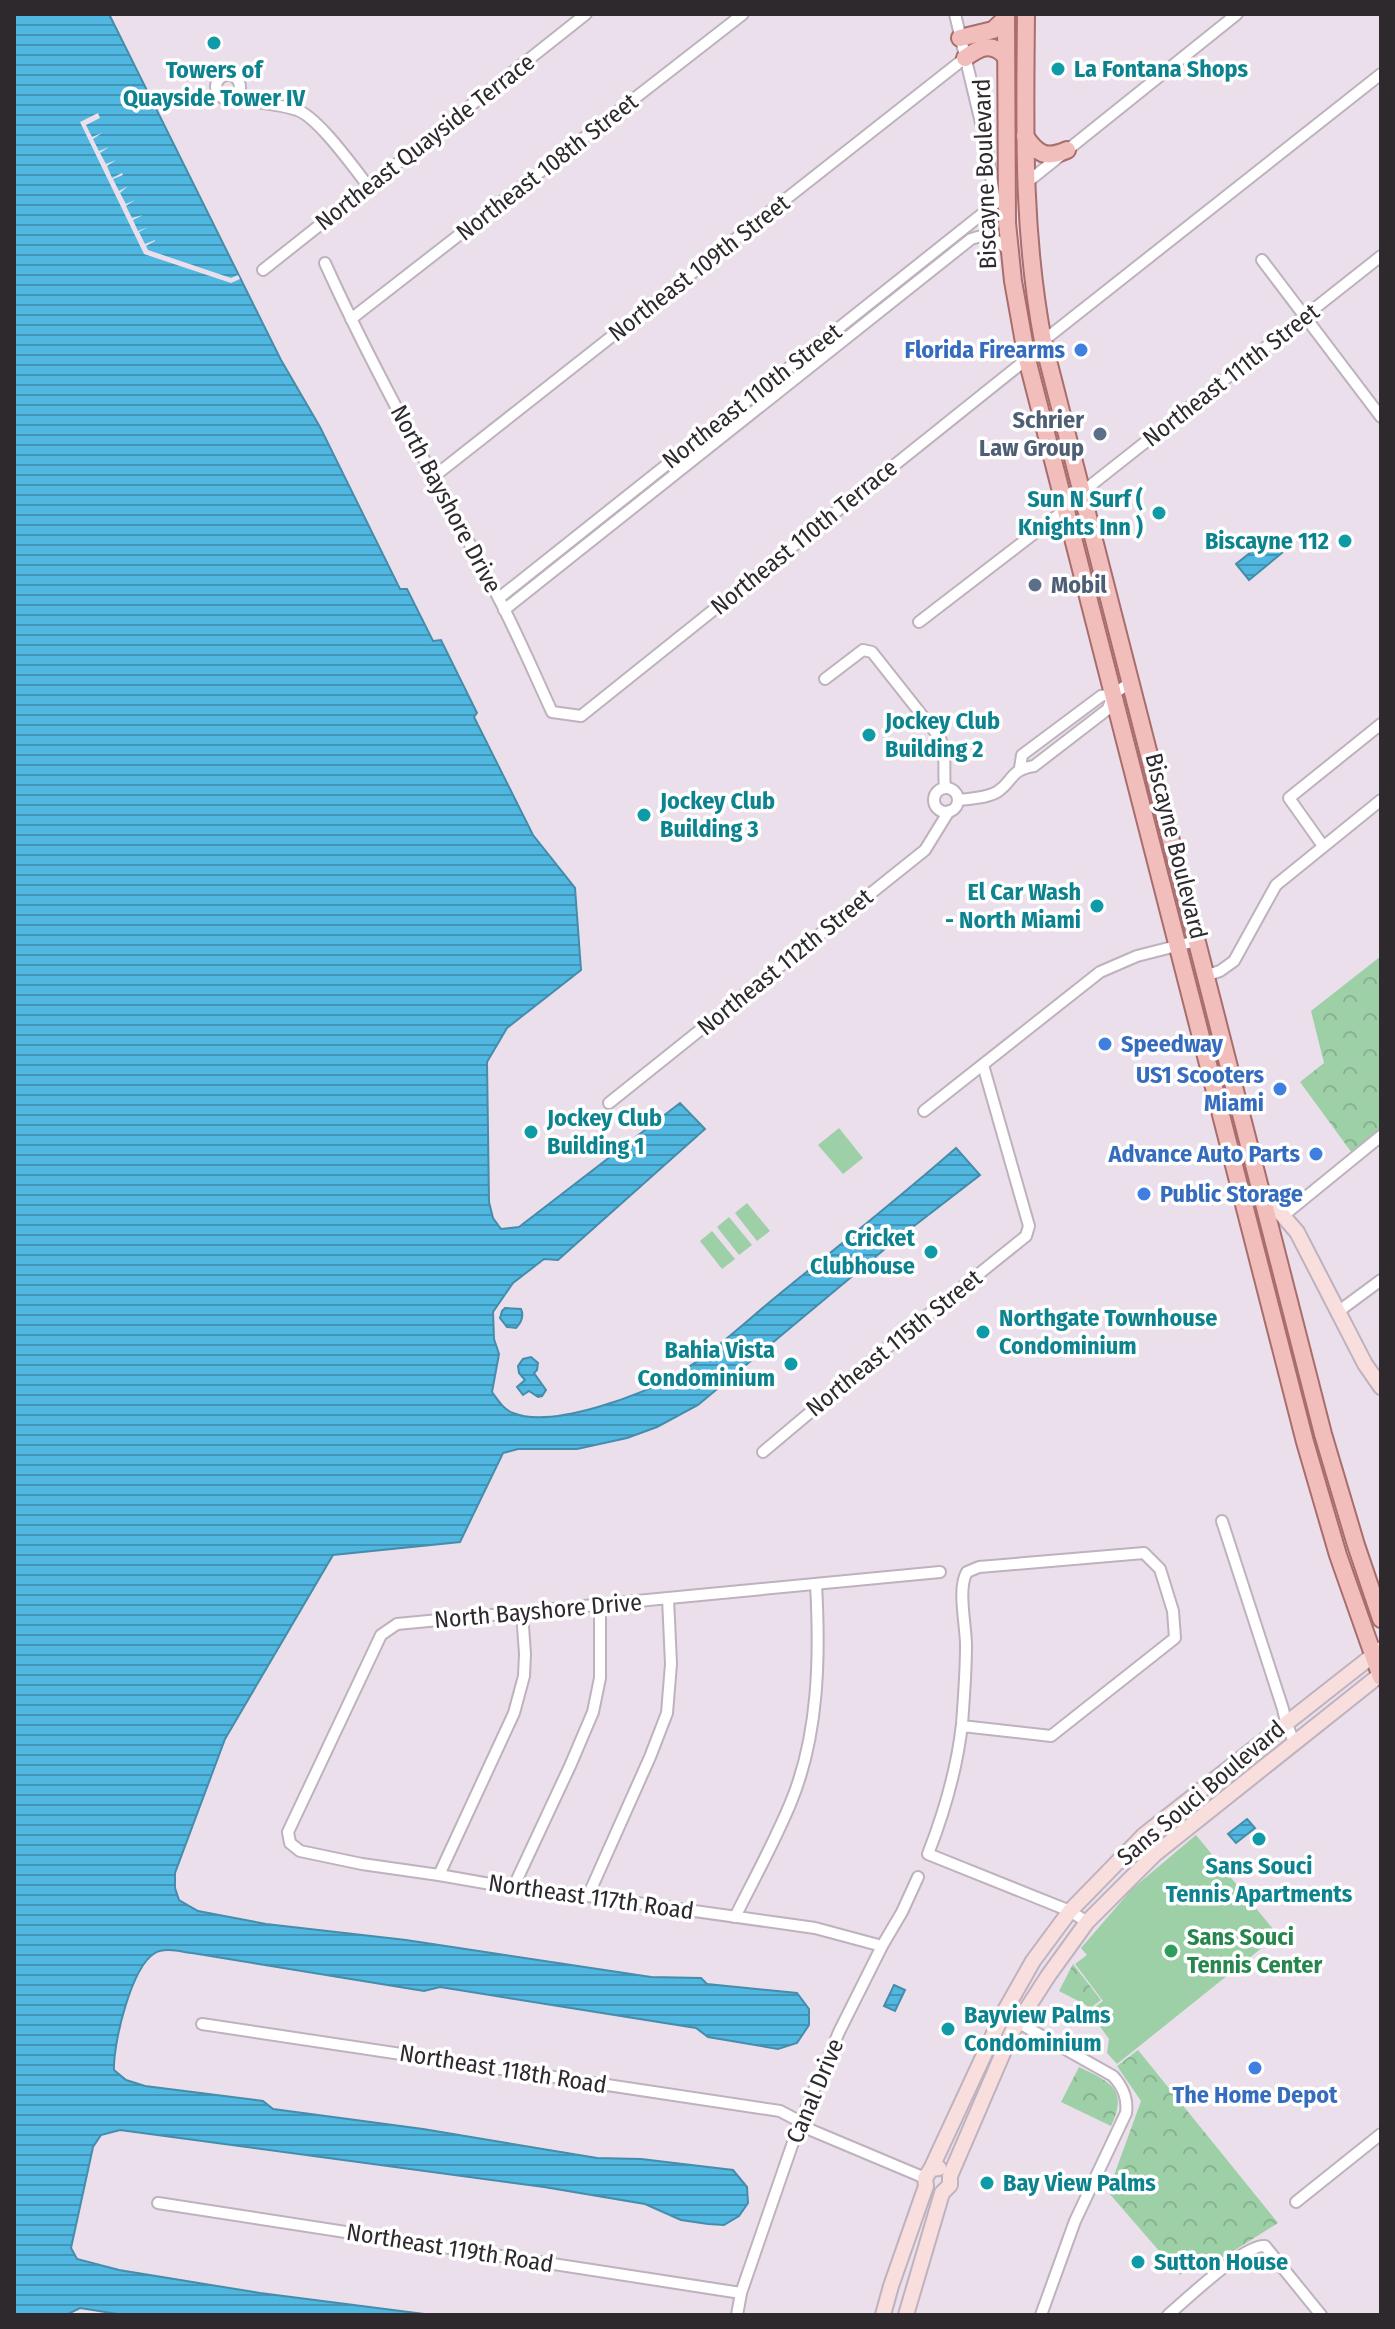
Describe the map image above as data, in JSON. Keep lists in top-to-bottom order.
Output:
{
  "streets": {
    "main road": ["Biscayne Boulevard"],
    "street": [
      "Northeast Quayside Terrace",
      "Northeast 108th Street",
      "Northeast 109th Street",
      "Northeast 111th Street",
      "Northeast 110th Street",
      "North Bayshore Drive",
      "Northeast 110th Terrace",
      "Northeast 112th Street",
      "Northeast 115th Street",
      "Sans Souci Boulevard",
      "Northeast 117th Road",
      "Northeast 118th Road",
      "Canal Drive",
      "Northeast 119th Road"
    ]
  },
  "crossings": [
    ["Northeast 108th Street", "North Bayshore Drive"],
    ["Biscayne Boulevard", "Northeast 111th Street"],
    ["Biscayne Boulevard", "Northeast 110th Street"],
    ["Biscayne Boulevard", "Northeast 110th Terrace"],
    ["Biscayne Boulevard", "Sans Souci Boulevard"],
    ["Northeast 109th Street", "North Bayshore Drive"],
    ["Northeast 110th Street", "North Bayshore Drive"],
    ["North Bayshore Drive", "Northeast 110th Terrace"],
    ["North Bayshore Drive", "Northeast 117th Road"],
    ["Sans Souci Boulevard", "Northeast 118th Road"],
    ["Northeast 117th Road", "Canal Drive"],
    ["Northeast 118th Road", "Canal Drive"],
    ["Canal Drive", "Northeast 119th Road"]
  ],
  "places": [
    "Towers of Quayside Tower IV",
    "La Fontana Shops",
    "Florida Firearms",
    "Schrier Law Group",
    "Sun N Surf ( Knights Inn )",
    "Biscayne 112",
    "Mobil",
    "Jockey Club Building 2",
    "Jockey Club Building 3",
    "El Car Wash - North Miami",
    "Speedway",
    "US1 Scooters Miami",
    "Jockey Club Building 1",
    "Advance Auto Parts",
    "Public Storage",
    "Cricket Clubhouse",
    "Northgate Townhouse Condominium",
    "Bahia Vista Condominium",
    "Sans Souci Tennis Apartments",
    "Sans Souci Tennis Center",
    "Bayview Palms Condominium",
    "The Home Depot",
    "Bay View Palms",
    "Sutton House"
  ]
}
